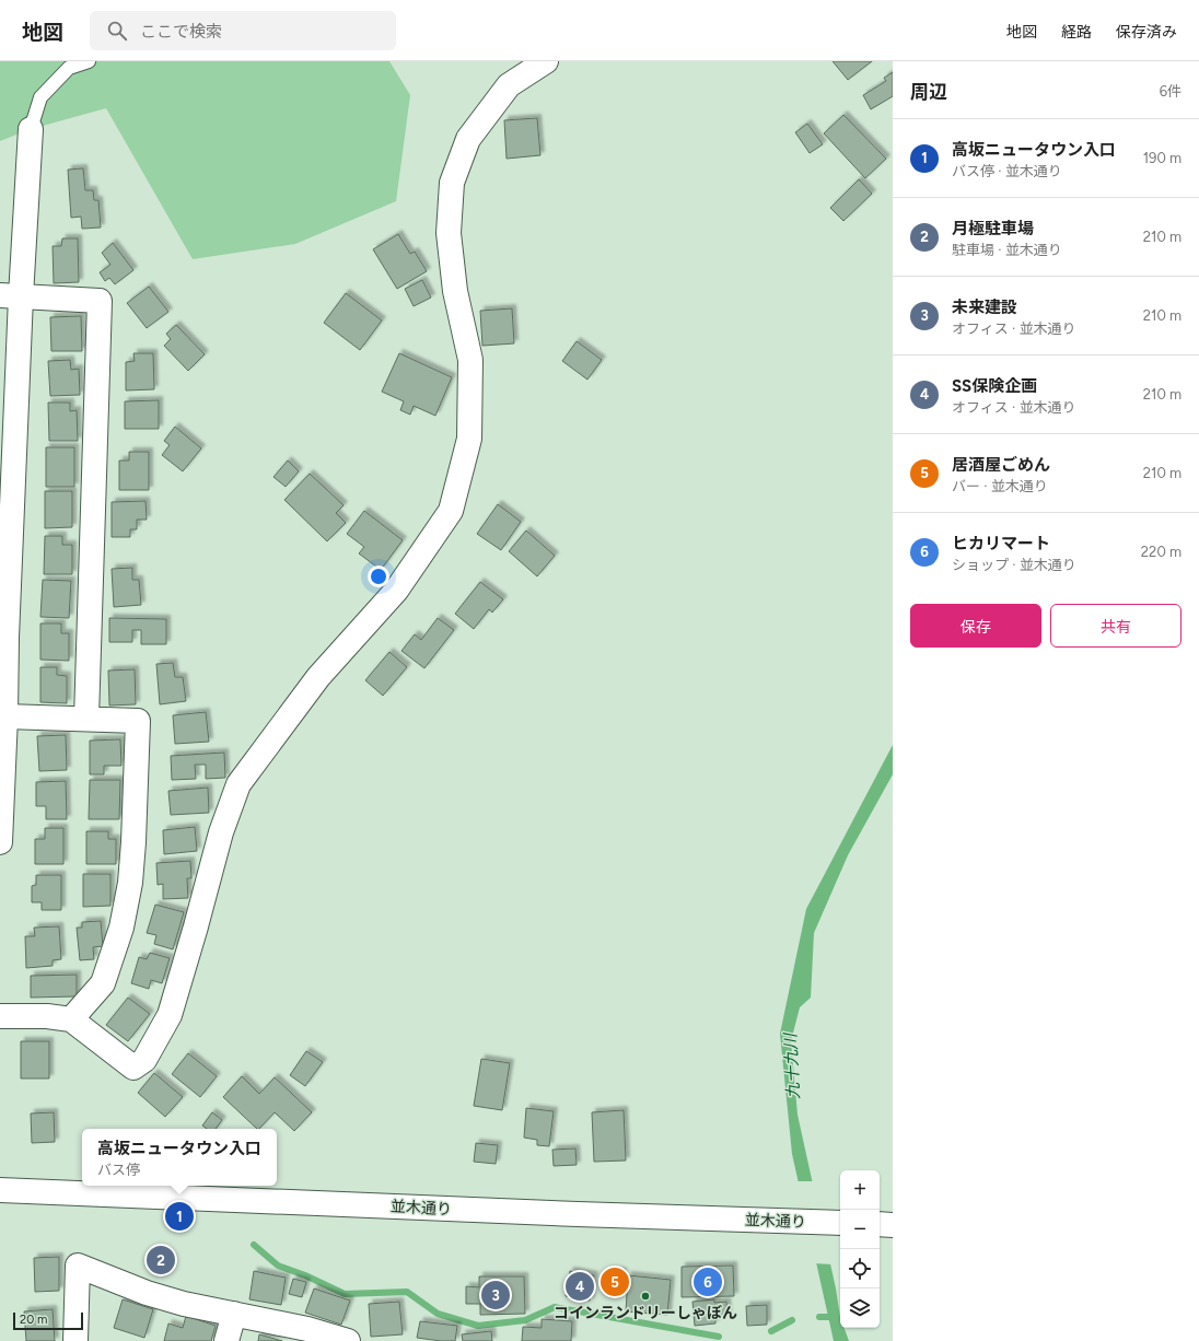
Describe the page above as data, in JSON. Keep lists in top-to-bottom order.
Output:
{
  "streets": {
    "street": ["並木通り"]
  },
  "water": ["九十九川"],
  "places": ["コインランドリーしゃぼん"],
  "scale_bar": "20 m",
  "page": {
    "header": "地図",
    "search": "ここで検索",
    "nav": ["地図", "経路", "保存済み"],
    "heading": ["周辺", "6件"],
    "list": [
      {
        "mark": "1",
        "name": "高坂ニュータウン入口",
        "note": "バス停 · 並木通り",
        "value": "190 m"
      },
      {
        "mark": "2",
        "name": "月極駐車場",
        "note": "駐車場 · 並木通り",
        "value": "210 m"
      },
      {
        "mark": "3",
        "name": "未来建設",
        "note": "オフィス · 並木通り",
        "value": "210 m"
      },
      {
        "mark": "4",
        "name": "SS保険企画",
        "note": "オフィス · 並木通り",
        "value": "210 m"
      },
      {
        "mark": "5",
        "name": "居酒屋ごめん",
        "note": "バー · 並木通り",
        "value": "210 m"
      },
      {
        "mark": "6",
        "name": "ヒカリマート",
        "note": "ショップ · 並木通り",
        "value": "220 m"
      }
    ],
    "buttons": ["保存", "共有"],
    "popup": ["高坂ニュータウン入口", "バス停"],
    "map_buttons": ["+", "−"],
    "pins": [
      "1",
      "2",
      "5",
      "6",
      "4",
      "3"
    ],
    "scale": "20 m"
  }
}
